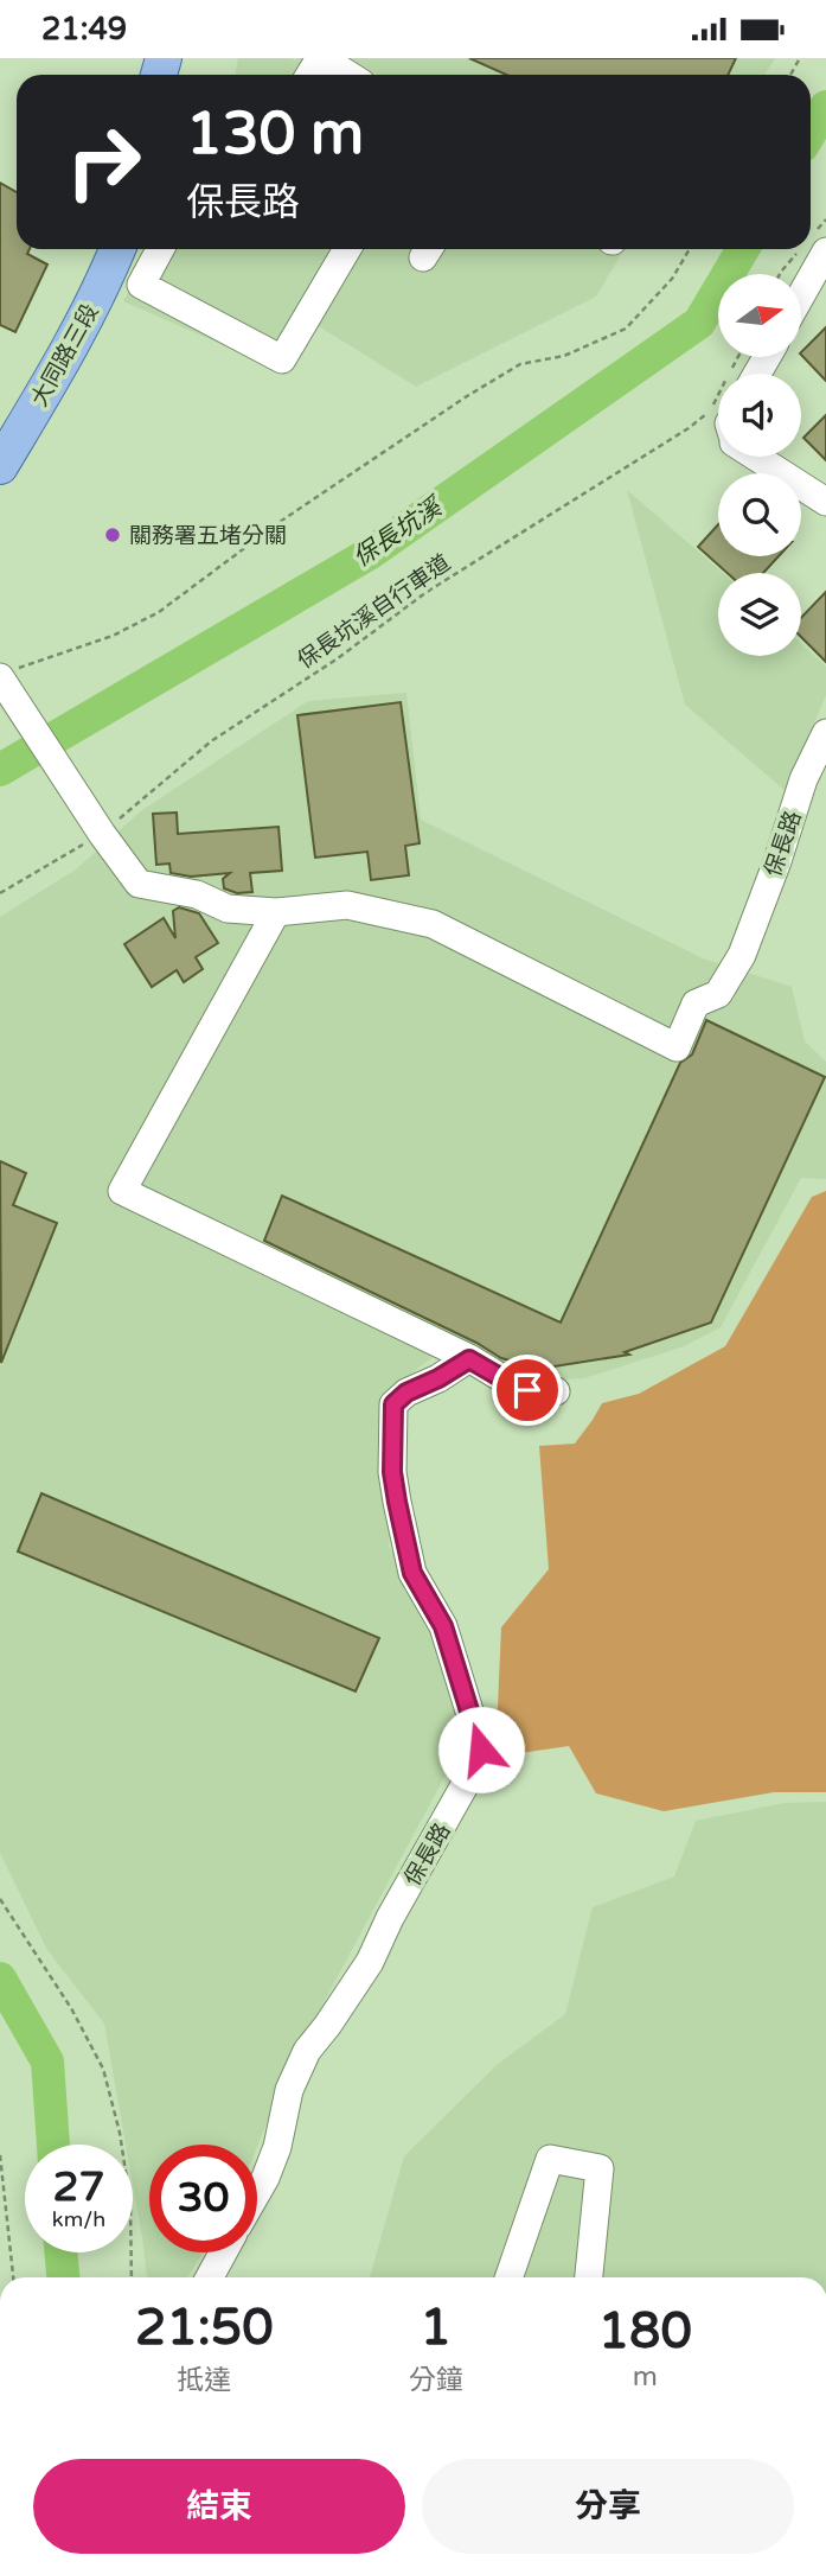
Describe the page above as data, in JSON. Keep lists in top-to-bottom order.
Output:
{
  "streets": {
    "main road": ["大同路三段"],
    "street": ["保長路"],
    "path": ["保長坑溪自行車道"]
  },
  "water": ["保長坑溪"],
  "places": ["關務署五堵分關"],
  "north": "right",
  "page": {
    "status": "21:49",
    "turn": ["130 m", "保長路"],
    "speed": "27 km/h",
    "limit": "30",
    "eta": [
      "21:50",
      "抵達",
      "1",
      "分鐘",
      "180",
      "m"
    ],
    "buttons": ["結束", "分享"]
  }
}
